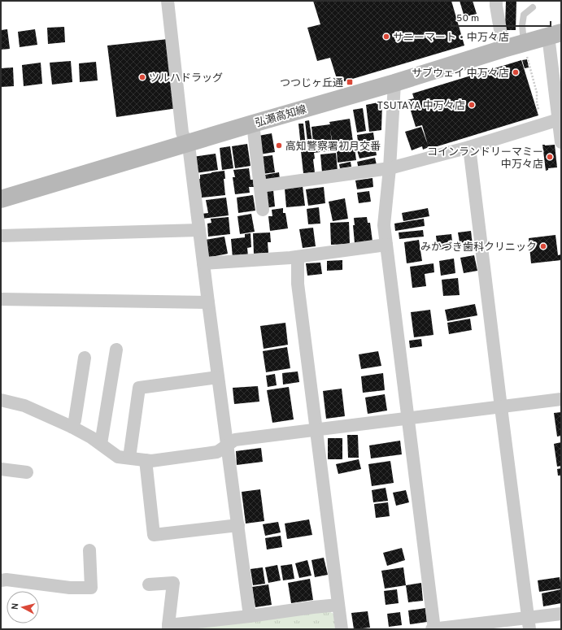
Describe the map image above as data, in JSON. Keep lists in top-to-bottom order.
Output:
{
  "streets": {
    "main road": ["弘瀬高知線"]
  },
  "places": {
    "other": [
      "サニーマート・中万々店",
      "サブウェイ 中万々店",
      "ツルハドラッグ",
      "TSUTAYA 中万々店",
      "高知警察署初月交番",
      "コインランドリーマミー 中万々店",
      "みかづき歯科クリニック"
    ],
    "transit": ["つつじヶ丘通"]
  },
  "scale_bar": "50 m",
  "north": "left"
}
